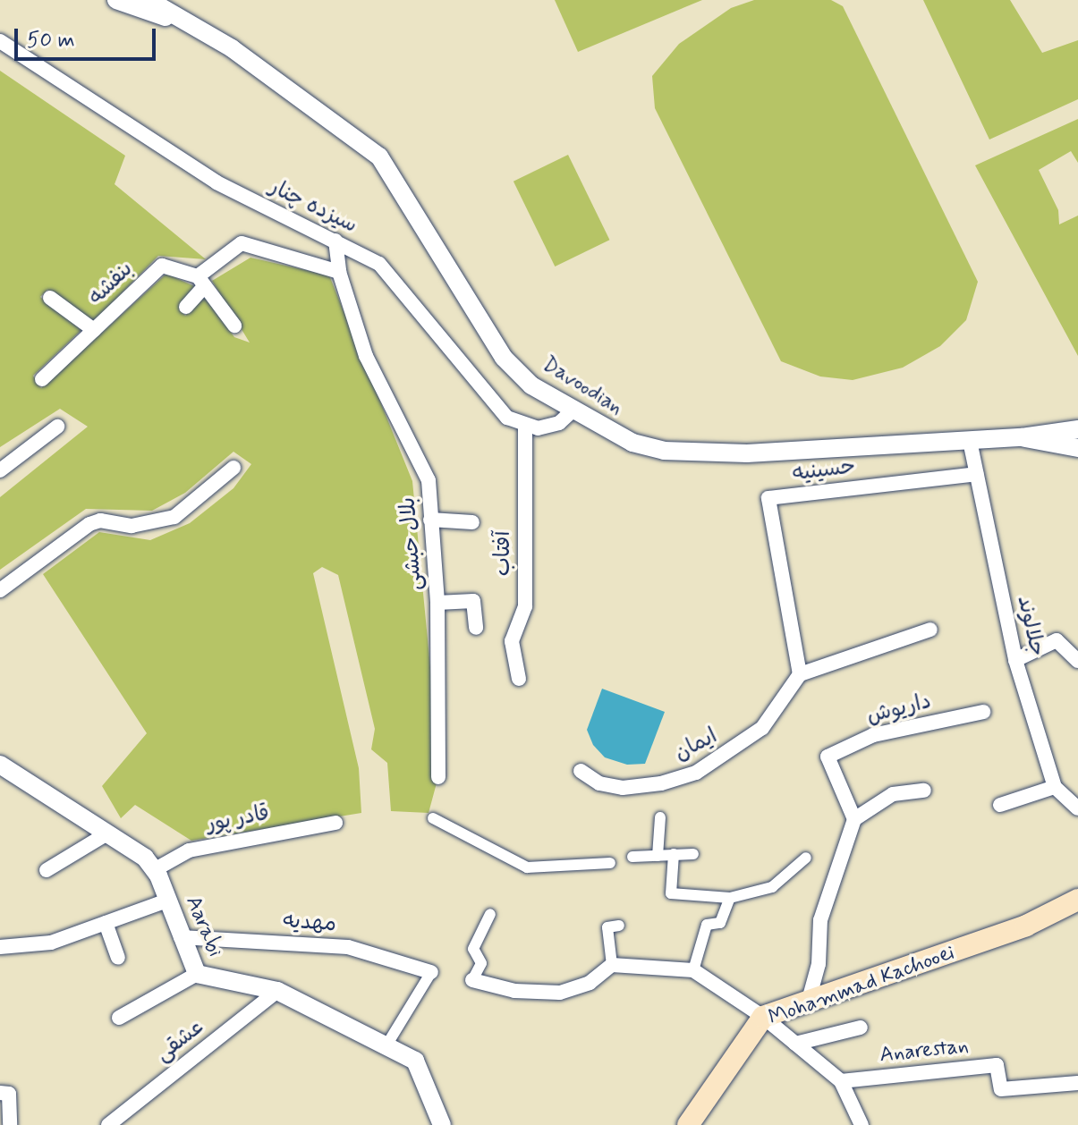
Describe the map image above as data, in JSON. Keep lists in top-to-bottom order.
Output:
{
  "streets": {
    "main road": ["Mohammad Kachooei"],
    "street": [
      "سیزده چنار",
      "بنفشه",
      "Davoodian",
      "حسینیه",
      "بلال حبشی",
      "آفتاب",
      "جلالوند",
      "داریوش",
      "ایمان",
      "قادر پور",
      "مهدیه",
      "Aarabi",
      "عشقی",
      "Anarestan"
    ]
  },
  "crossings": [
    ["سیزده چنار", "بلال حبشی"],
    ["سیزده چنار", "آفتاب"],
    ["Davoodian", "جلالوند"],
    ["حسینیه", "جلالوند"],
    ["حسینیه", "ایمان"],
    ["قادر پور", "Aarabi"],
    ["مهدیه", "Aarabi"],
    ["Aarabi", "عشقی"]
  ],
  "scale_bar": "50 m"
}
